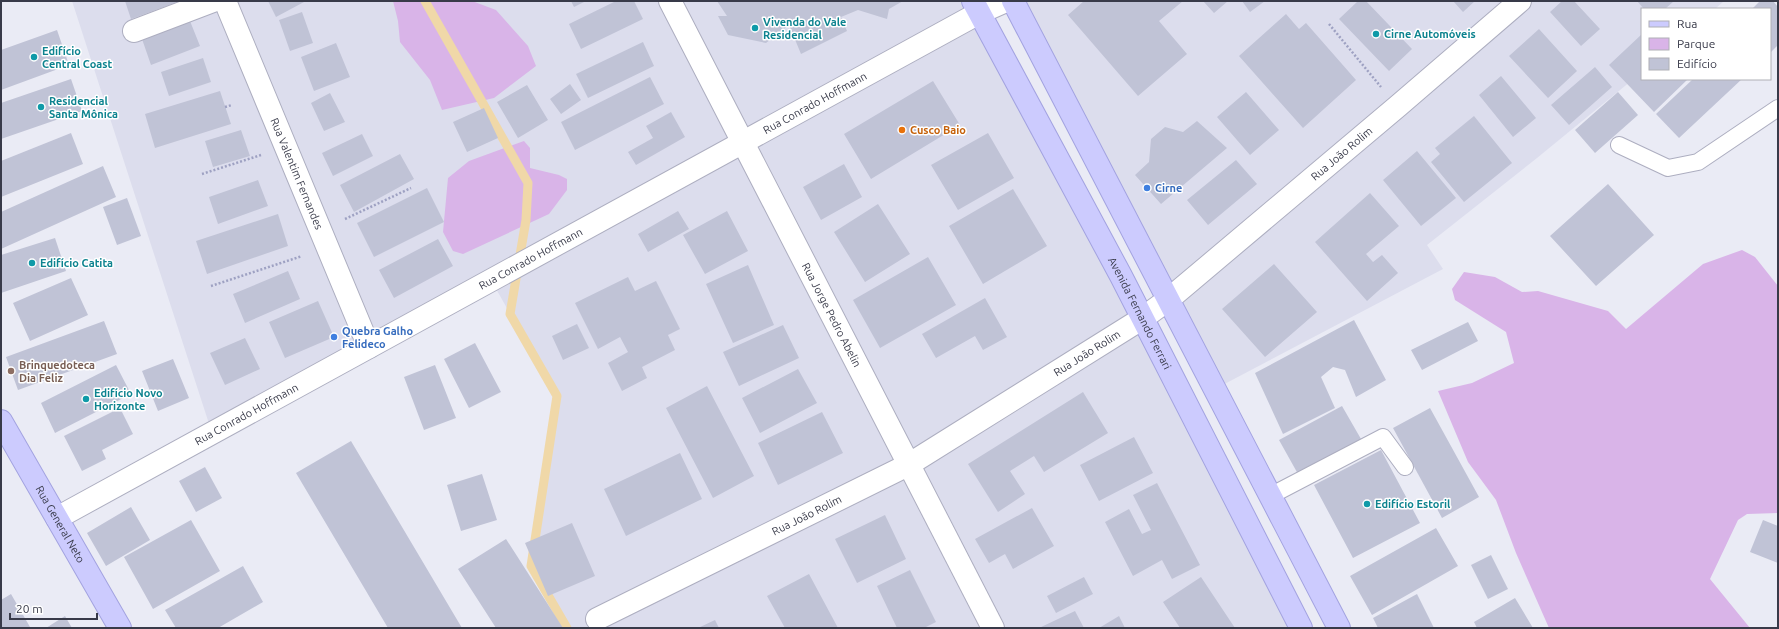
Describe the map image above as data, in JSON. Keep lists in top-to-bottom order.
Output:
{
  "streets": {
    "main road": ["Avenida Fernando Ferrari", "Rua General Neto"],
    "street": [
      "Rua Conrado Hoffmann",
      "Rua João Rolim",
      "Rua Valentim Fernandes",
      "Rua Jorge Pedro Abelin"
    ]
  },
  "crossings": [
    ["Rua Conrado Hoffmann", "Rua Valentim Fernandes"],
    ["Rua Conrado Hoffmann", "Avenida Fernando Ferrari"],
    ["Rua Conrado Hoffmann", "Rua Jorge Pedro Abelin"],
    ["Rua Conrado Hoffmann", "Rua General Neto"],
    ["Rua João Rolim", "Avenida Fernando Ferrari"],
    ["Rua João Rolim", "Rua Jorge Pedro Abelin"]
  ],
  "places": [
    "Vivenda do Vale Residencial",
    "Cirne Automóveis",
    "Edifício Central Coast",
    "Residencial Santa Mônica",
    "Cusco Baio",
    "Cirne",
    "Edifício Catita",
    "Quebra Galho Felideco",
    "Brinquedoteca Dia Feliz",
    "Edifício Novo Horizonte",
    "Edifício Estoril"
  ],
  "legend": ["Rua", "Parque", "Edifício"],
  "scale_bar": "20 m"
}
